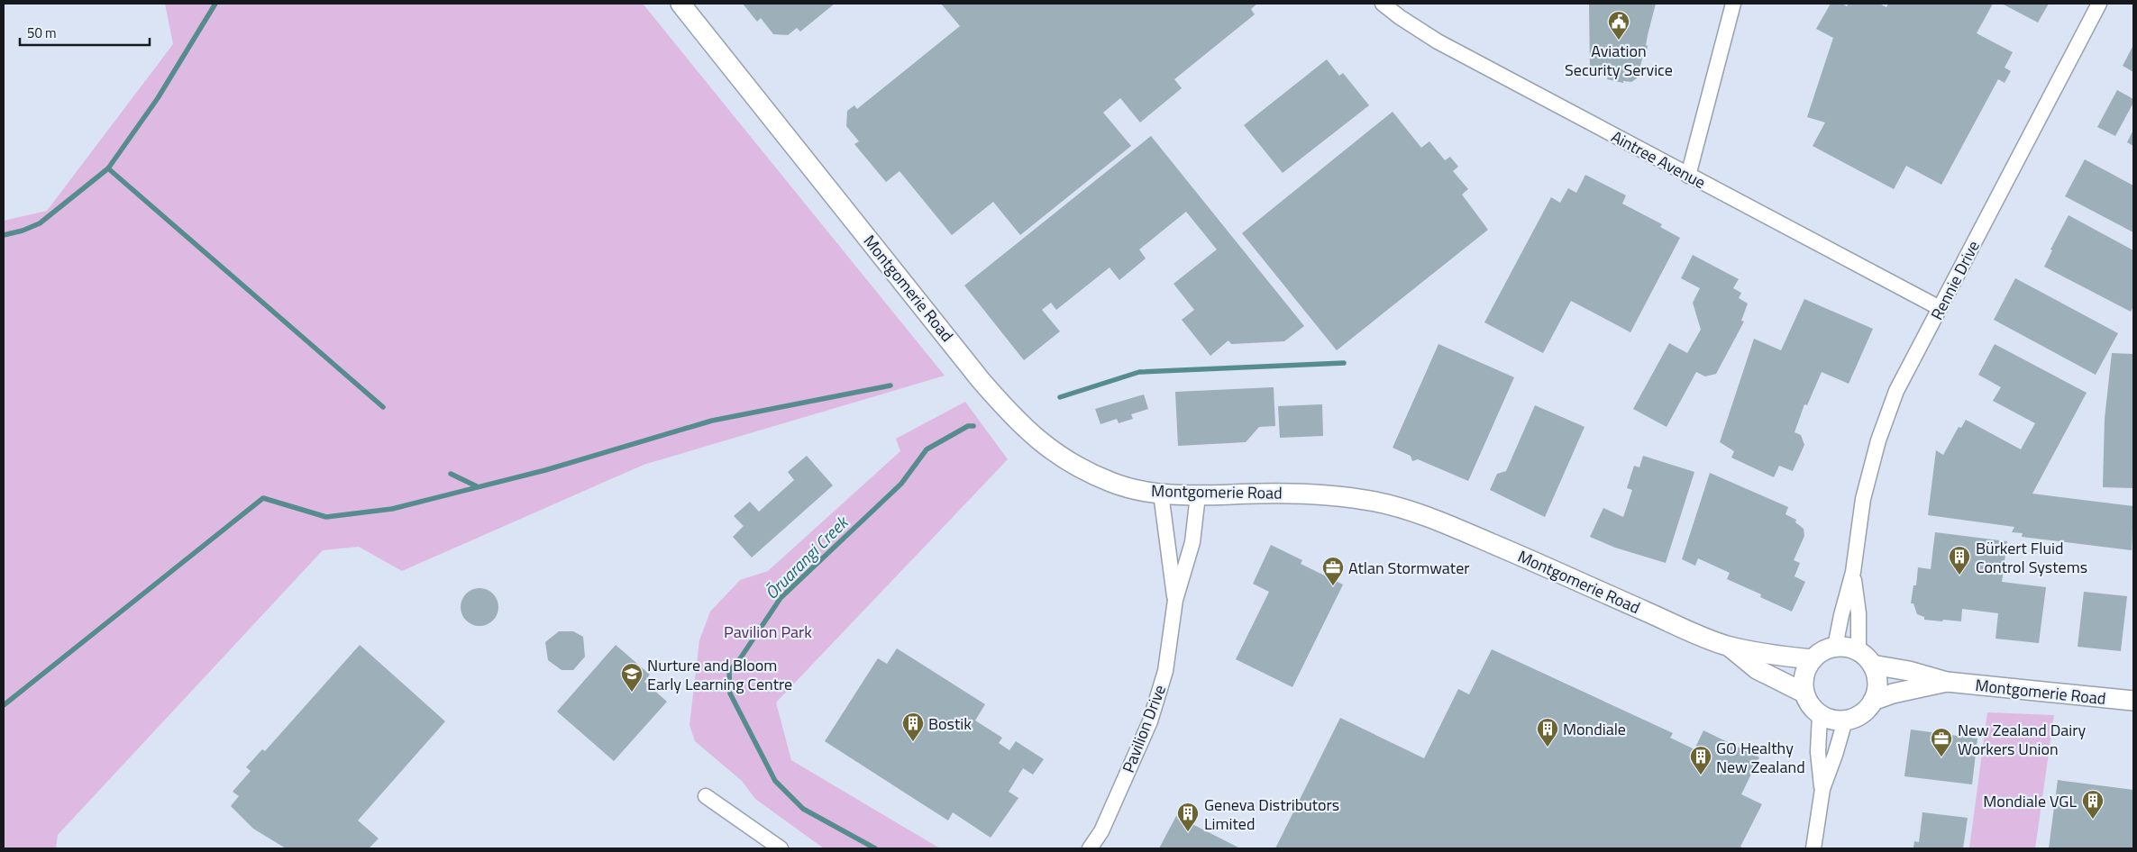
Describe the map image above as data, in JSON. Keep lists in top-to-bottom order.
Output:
{
  "streets": {
    "street": [
      "Aintree Avenue",
      "Rennie Drive",
      "Montgomerie Road",
      "Pavilion Drive"
    ]
  },
  "crossings": [
    ["Aintree Avenue", "Rennie Drive"],
    ["Rennie Drive", "Montgomerie Road"],
    ["Montgomerie Road", "Pavilion Drive"]
  ],
  "water": ["Ōruarangi Creek"],
  "parks": ["Pavilion Park"],
  "places": {
    "public building": ["Aviation Security Service"],
    "building": [
      "Bürkert Fluid Control Systems",
      "Bostik",
      "Mondiale",
      "GO Healthy New Zealand",
      "Mondiale VGL",
      "Geneva Distributors Limited"
    ],
    "office": ["Atlan Stormwater", "New Zealand Dairy Workers Union"],
    "school or university": ["Nurture and Bloom Early Learning Centre"]
  },
  "scale_bar": "50 m"
}
